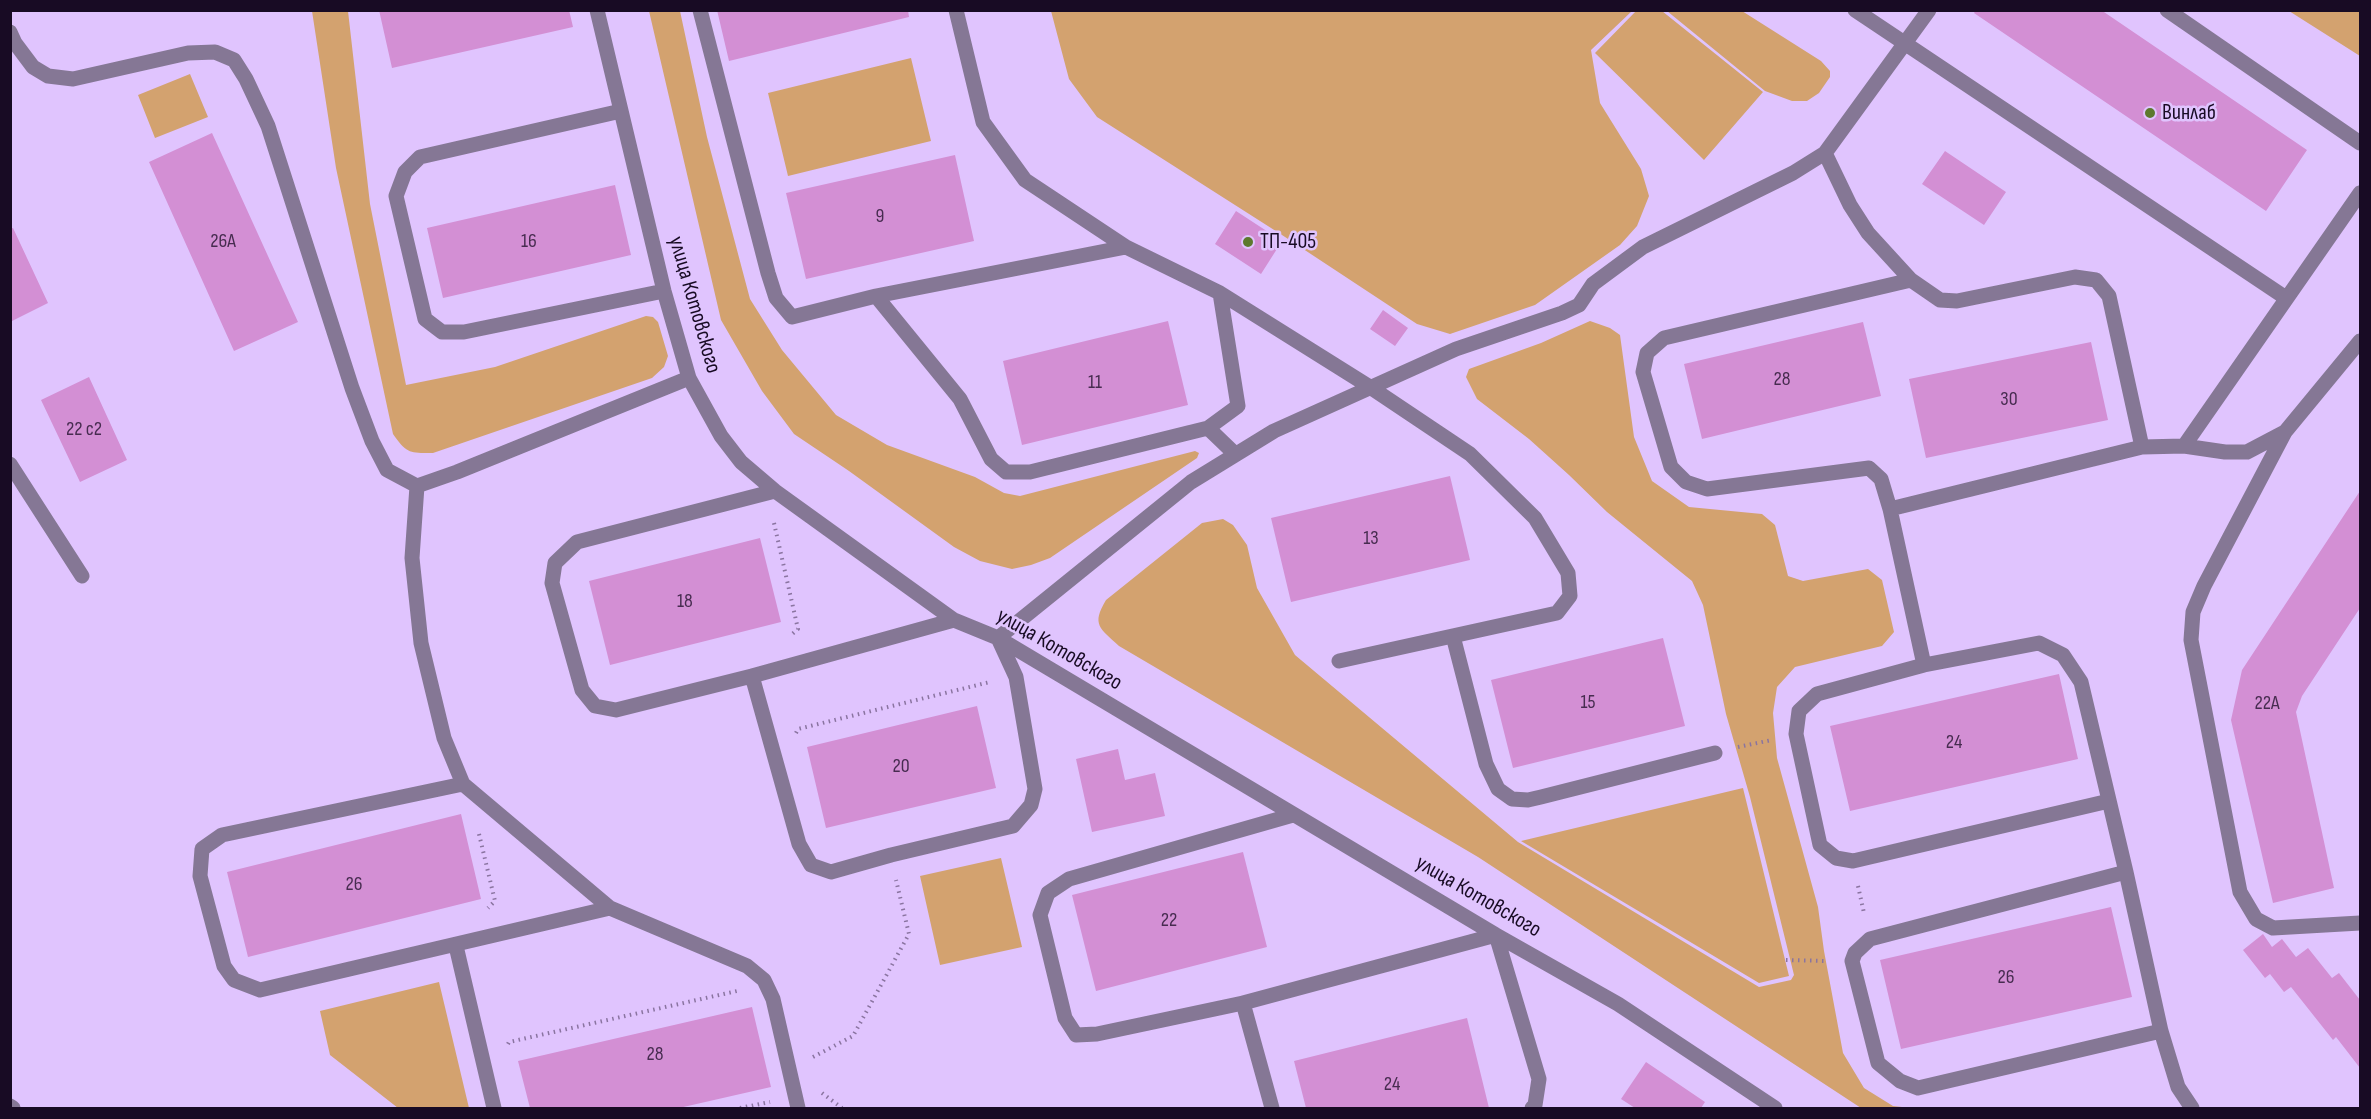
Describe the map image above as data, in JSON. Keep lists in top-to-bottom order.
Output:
{
  "streets": {
    "lane": ["улица Котовского"]
  },
  "places": ["Винлаб", "ТП-405"],
  "house_numbers": [
    "9",
    "26А",
    "16",
    "28",
    "11",
    "30",
    "22 с2",
    "13",
    "18",
    "15",
    "22А",
    "24",
    "20",
    "26",
    "22",
    "26",
    "28",
    "24"
  ]
}
